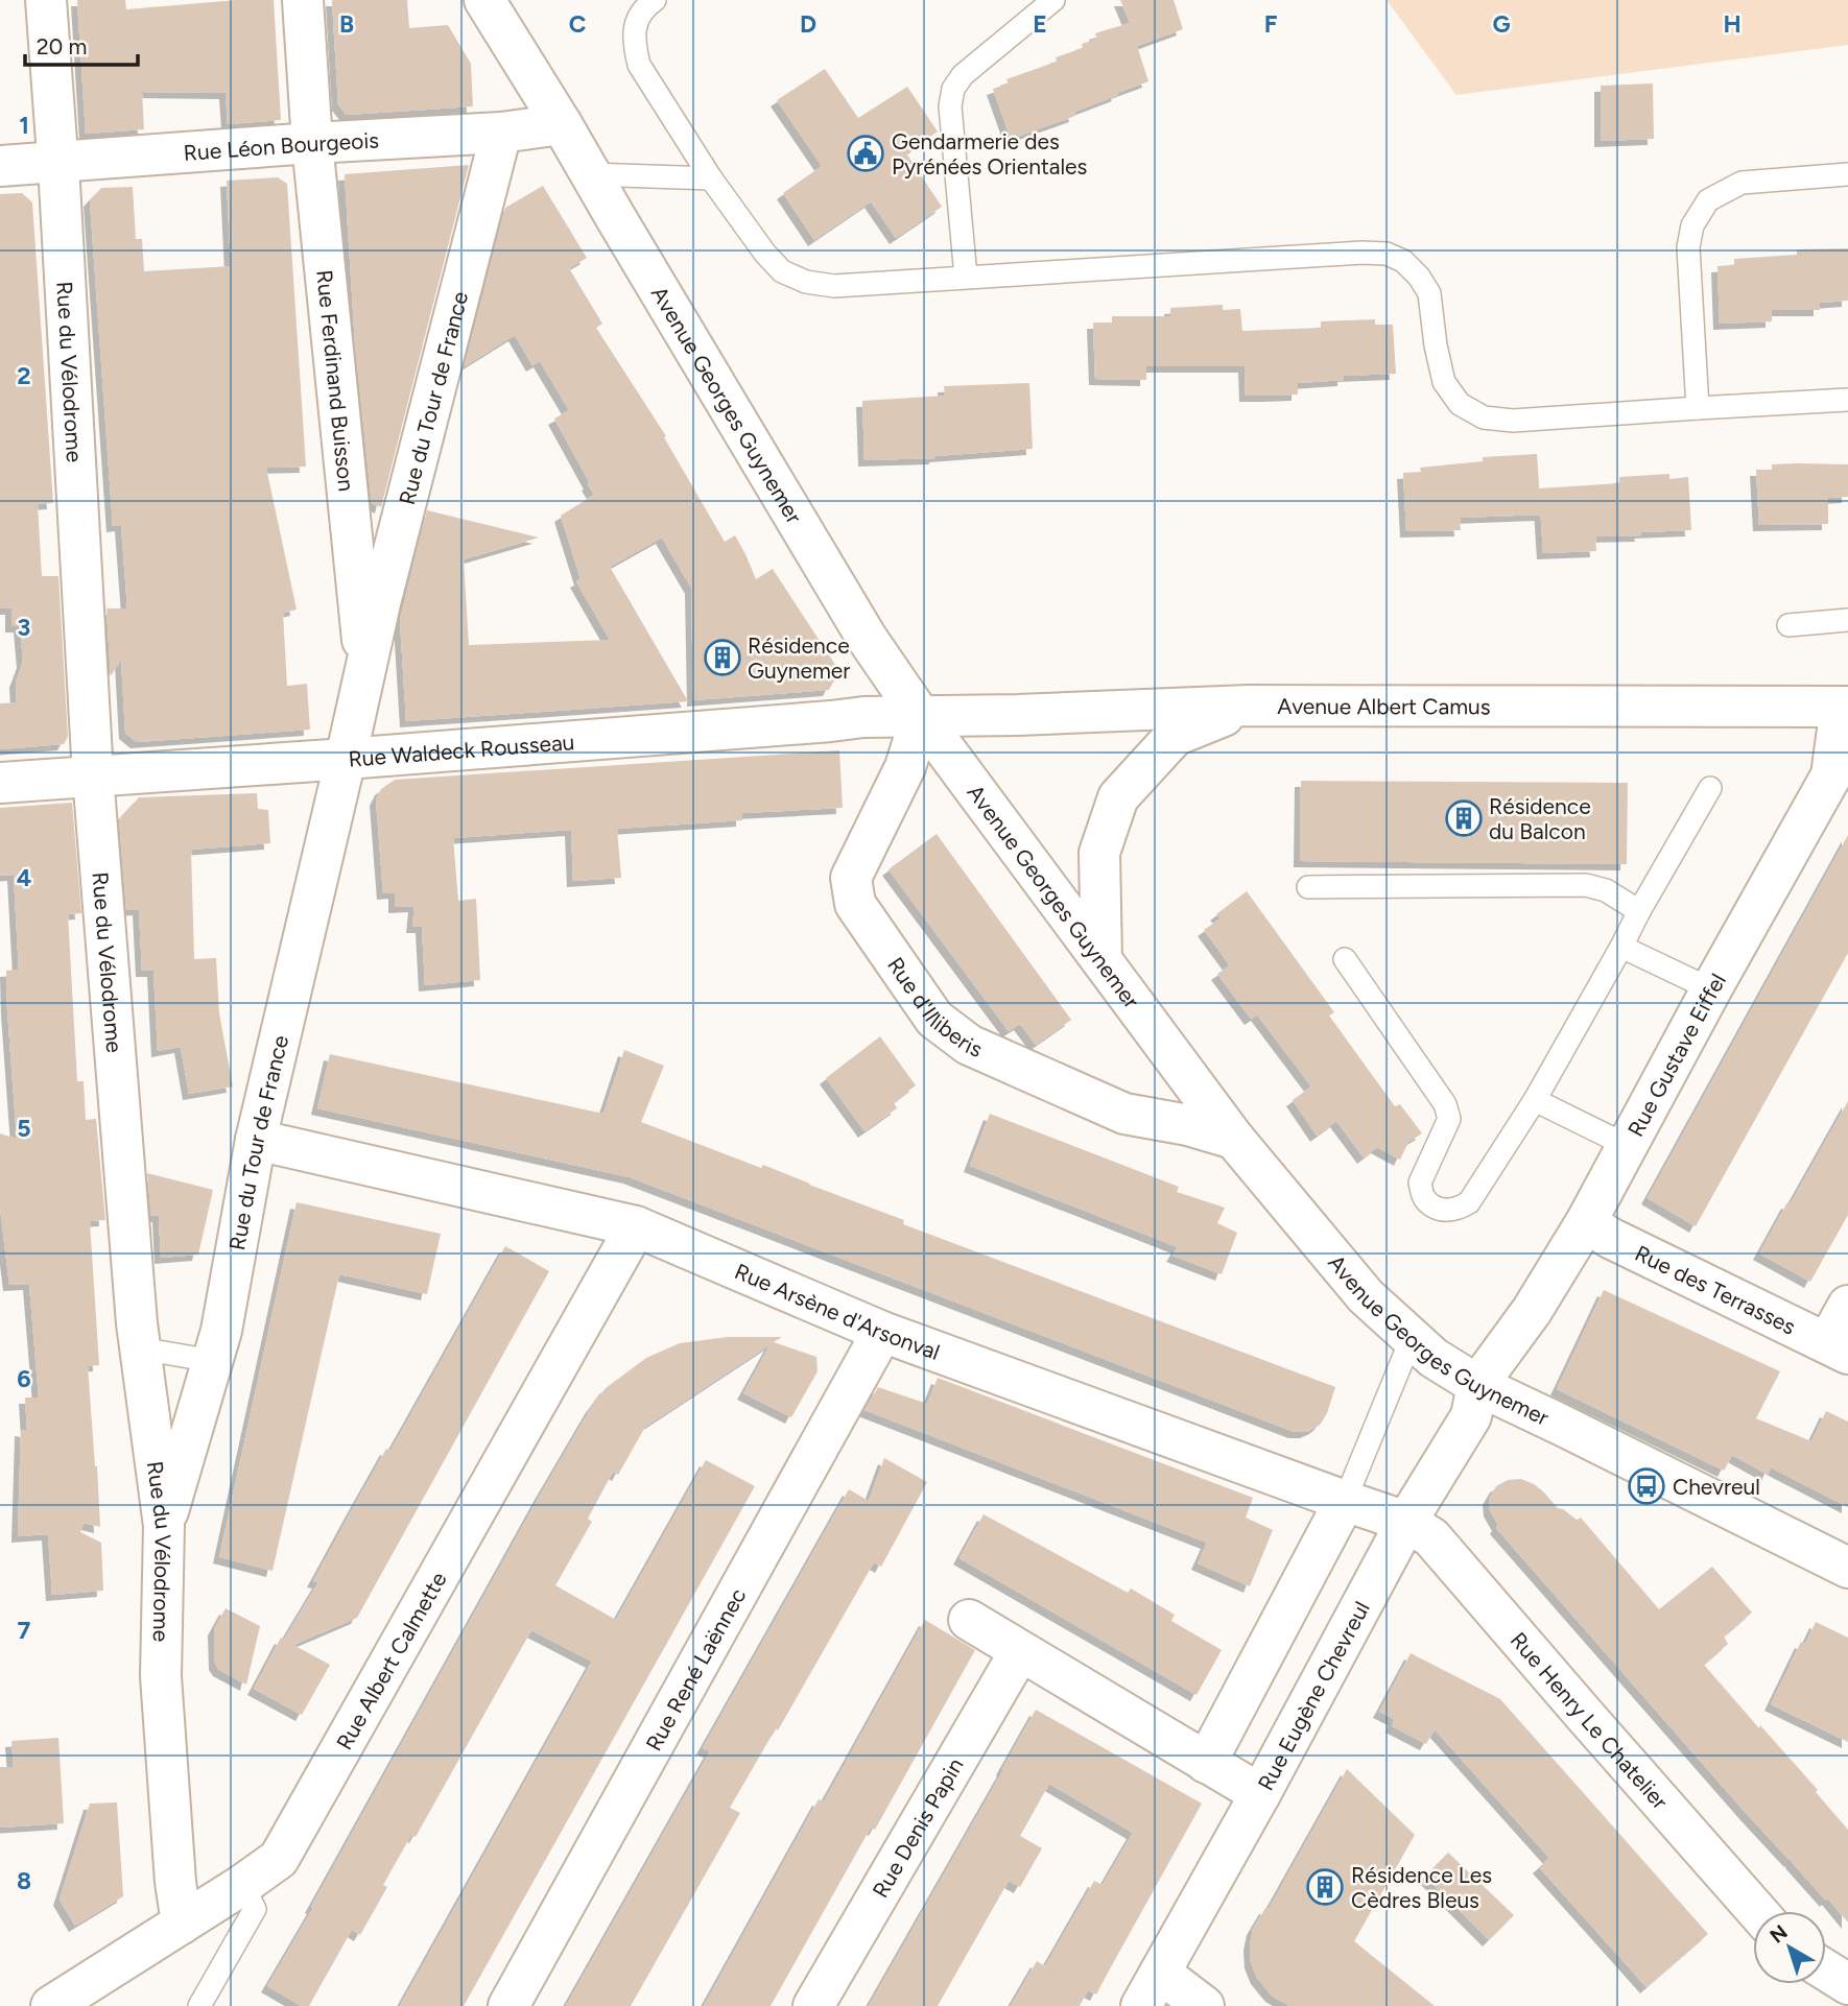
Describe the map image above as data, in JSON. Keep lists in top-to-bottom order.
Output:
{
  "streets": {
    "street": [
      "Rue Léon Bourgeois",
      "Rue du Vélodrome",
      "Rue Ferdinand Buisson",
      "Rue du Tour de France",
      "Avenue Georges Guynemer",
      "Avenue Albert Camus",
      "Rue Waldeck Rousseau",
      "Rue d'Illiberis",
      "Rue Gustave Eiffel",
      "Rue des Terrasses",
      "Rue Arsène d'Arsonval",
      "Rue Albert Calmette",
      "Rue René Laënnec",
      "Rue Eugène Chevreul",
      "Rue Henry Le Chatelier",
      "Rue Denis Papin"
    ]
  },
  "crossings": [
    ["Rue Léon Bourgeois", "Rue du Vélodrome"],
    ["Rue Léon Bourgeois", "Rue Ferdinand Buisson"],
    ["Rue Léon Bourgeois", "Rue du Tour de France"],
    ["Rue Léon Bourgeois", "Avenue Georges Guynemer"],
    ["Rue du Vélodrome", "Rue du Tour de France"],
    ["Rue du Vélodrome", "Rue Waldeck Rousseau"],
    ["Rue du Vélodrome", "Rue Albert Calmette"],
    ["Rue Ferdinand Buisson", "Rue du Tour de France"],
    ["Rue Ferdinand Buisson", "Rue Waldeck Rousseau"],
    ["Rue du Tour de France", "Rue Waldeck Rousseau"],
    ["Rue du Tour de France", "Rue Arsène d'Arsonval"],
    ["Avenue Georges Guynemer", "Avenue Albert Camus"],
    ["Avenue Georges Guynemer", "Rue Waldeck Rousseau"],
    ["Avenue Georges Guynemer", "Rue d'Illiberis"],
    ["Avenue Georges Guynemer", "Rue Gustave Eiffel"],
    ["Avenue Georges Guynemer", "Rue Eugène Chevreul"],
    ["Avenue Albert Camus", "Rue Waldeck Rousseau"],
    ["Avenue Albert Camus", "Rue d'Illiberis"],
    ["Avenue Albert Camus", "Rue Gustave Eiffel"],
    ["Rue Waldeck Rousseau", "Rue d'Illiberis"],
    ["Rue Gustave Eiffel", "Rue des Terrasses"],
    ["Rue Gustave Eiffel", "Rue Eugène Chevreul"],
    ["Rue Arsène d'Arsonval", "Rue Albert Calmette"],
    ["Rue Arsène d'Arsonval", "Rue René Laënnec"],
    ["Rue Arsène d'Arsonval", "Rue Eugène Chevreul"],
    ["Rue Arsène d'Arsonval", "Rue Henry Le Chatelier"],
    ["Rue Eugène Chevreul", "Rue Henry Le Chatelier"]
  ],
  "places": {
    "public building": ["Gendarmerie des Pyrénées Orientales"],
    "building": ["Résidence Guynemer", "Résidence du Balcon", "Résidence Les Cèdres Bleus"],
    "bus stop": ["Chevreul"]
  },
  "scale_bar": "20 m",
  "north": "top left",
  "grid": {
    "columns": [
      "B",
      "C",
      "D",
      "E",
      "F",
      "G",
      "H"
    ],
    "rows": [
      "1",
      "2",
      "3",
      "4",
      "5",
      "6",
      "7",
      "8"
    ]
  }
}
